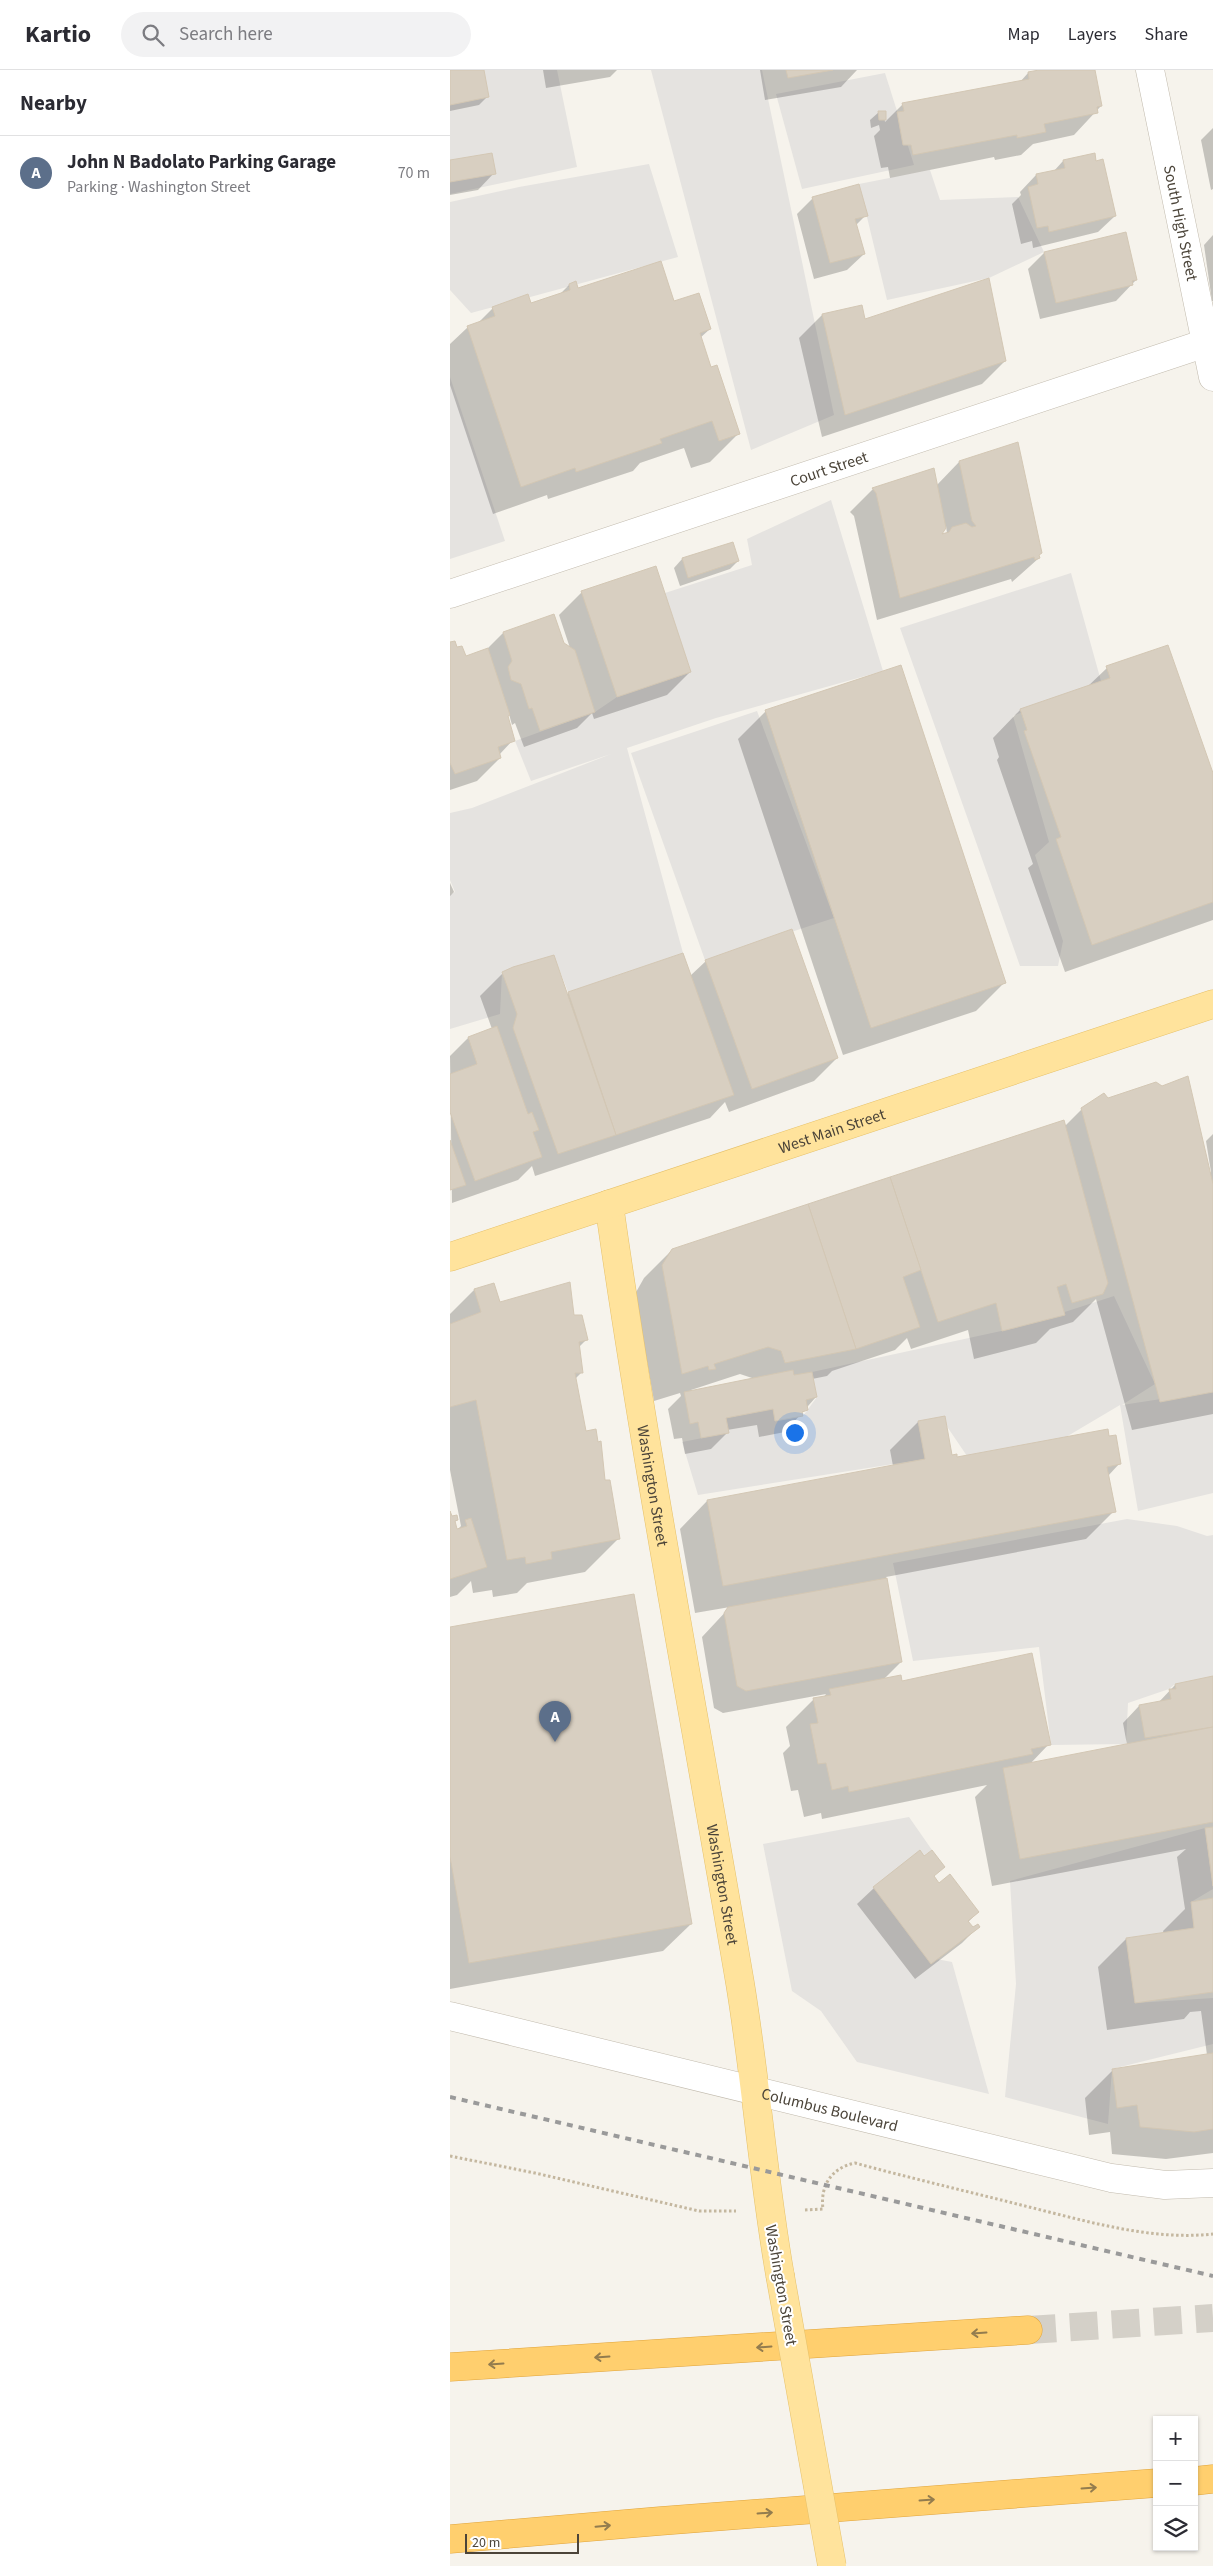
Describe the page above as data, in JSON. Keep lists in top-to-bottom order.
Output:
{
  "streets": {
    "main road": ["West Main Street", "Washington Street"],
    "street": ["South High Street", "Court Street", "Columbus Boulevard"]
  },
  "crossings": [
    ["South High Street", "Court Street"],
    ["West Main Street", "Washington Street"],
    ["Washington Street", "Columbus Boulevard"]
  ],
  "scale_bar": "20 m",
  "page": {
    "header": "Kartio",
    "search": "Search here",
    "nav": ["Map", "Layers", "Share"],
    "heading": "Nearby",
    "list": [
      {
        "mark": "A",
        "name": "John N Badolato Parking Garage",
        "note": "Parking · Washington Street",
        "value": "70 m"
      }
    ],
    "pins": "A",
    "map_buttons": ["+", "−"],
    "scale": "20 m"
  }
}
